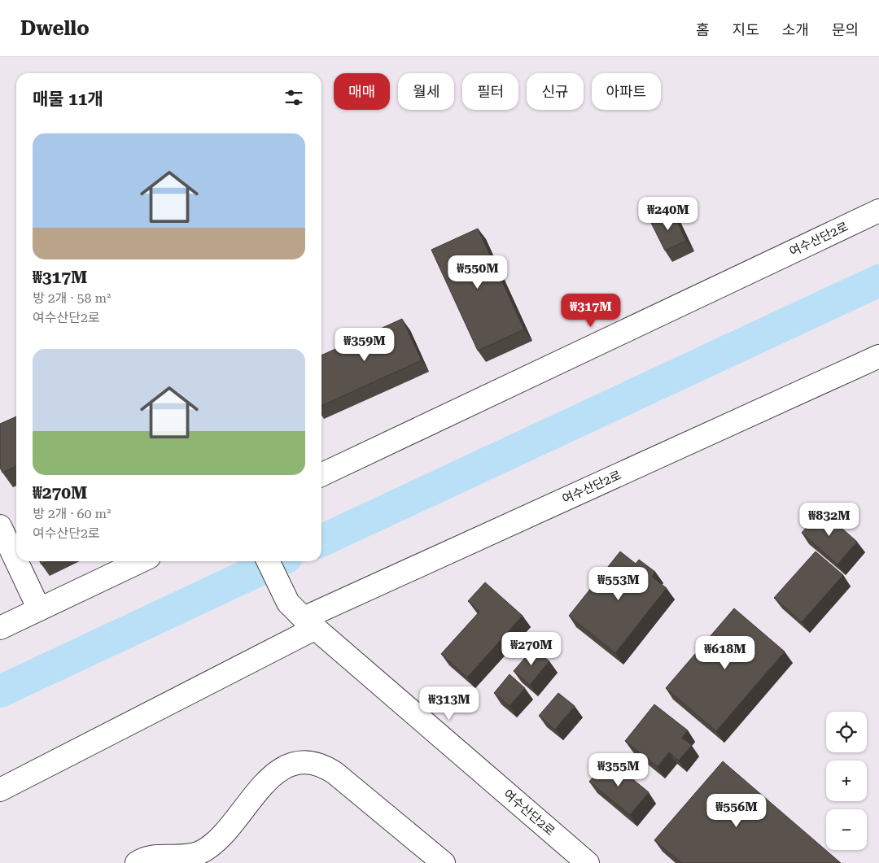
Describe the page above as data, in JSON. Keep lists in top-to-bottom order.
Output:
{
  "streets": {
    "street": ["여수산단2로"]
  },
  "page": {
    "header": "Dwello",
    "nav": [
      "홈",
      "지도",
      "소개",
      "문의"
    ],
    "chip": [
      "매매",
      "월세",
      "필터",
      "신규",
      "아파트"
    ],
    "heading": "매물 11개",
    "list": [
      {
        "name": "₩317M",
        "note": "방 2개 · 58 m² · 여수산단2로"
      },
      {
        "name": "₩270M",
        "note": "방 2개 · 60 m² · 여수산단2로"
      }
    ],
    "price": [
      "₩240M",
      "₩550M",
      "₩317M",
      "₩359M",
      "₩832M",
      "₩553M",
      "₩270M",
      "₩618M",
      "₩313M",
      "₩355M",
      "₩556M"
    ],
    "map_buttons": ["+", "−"]
  }
}
